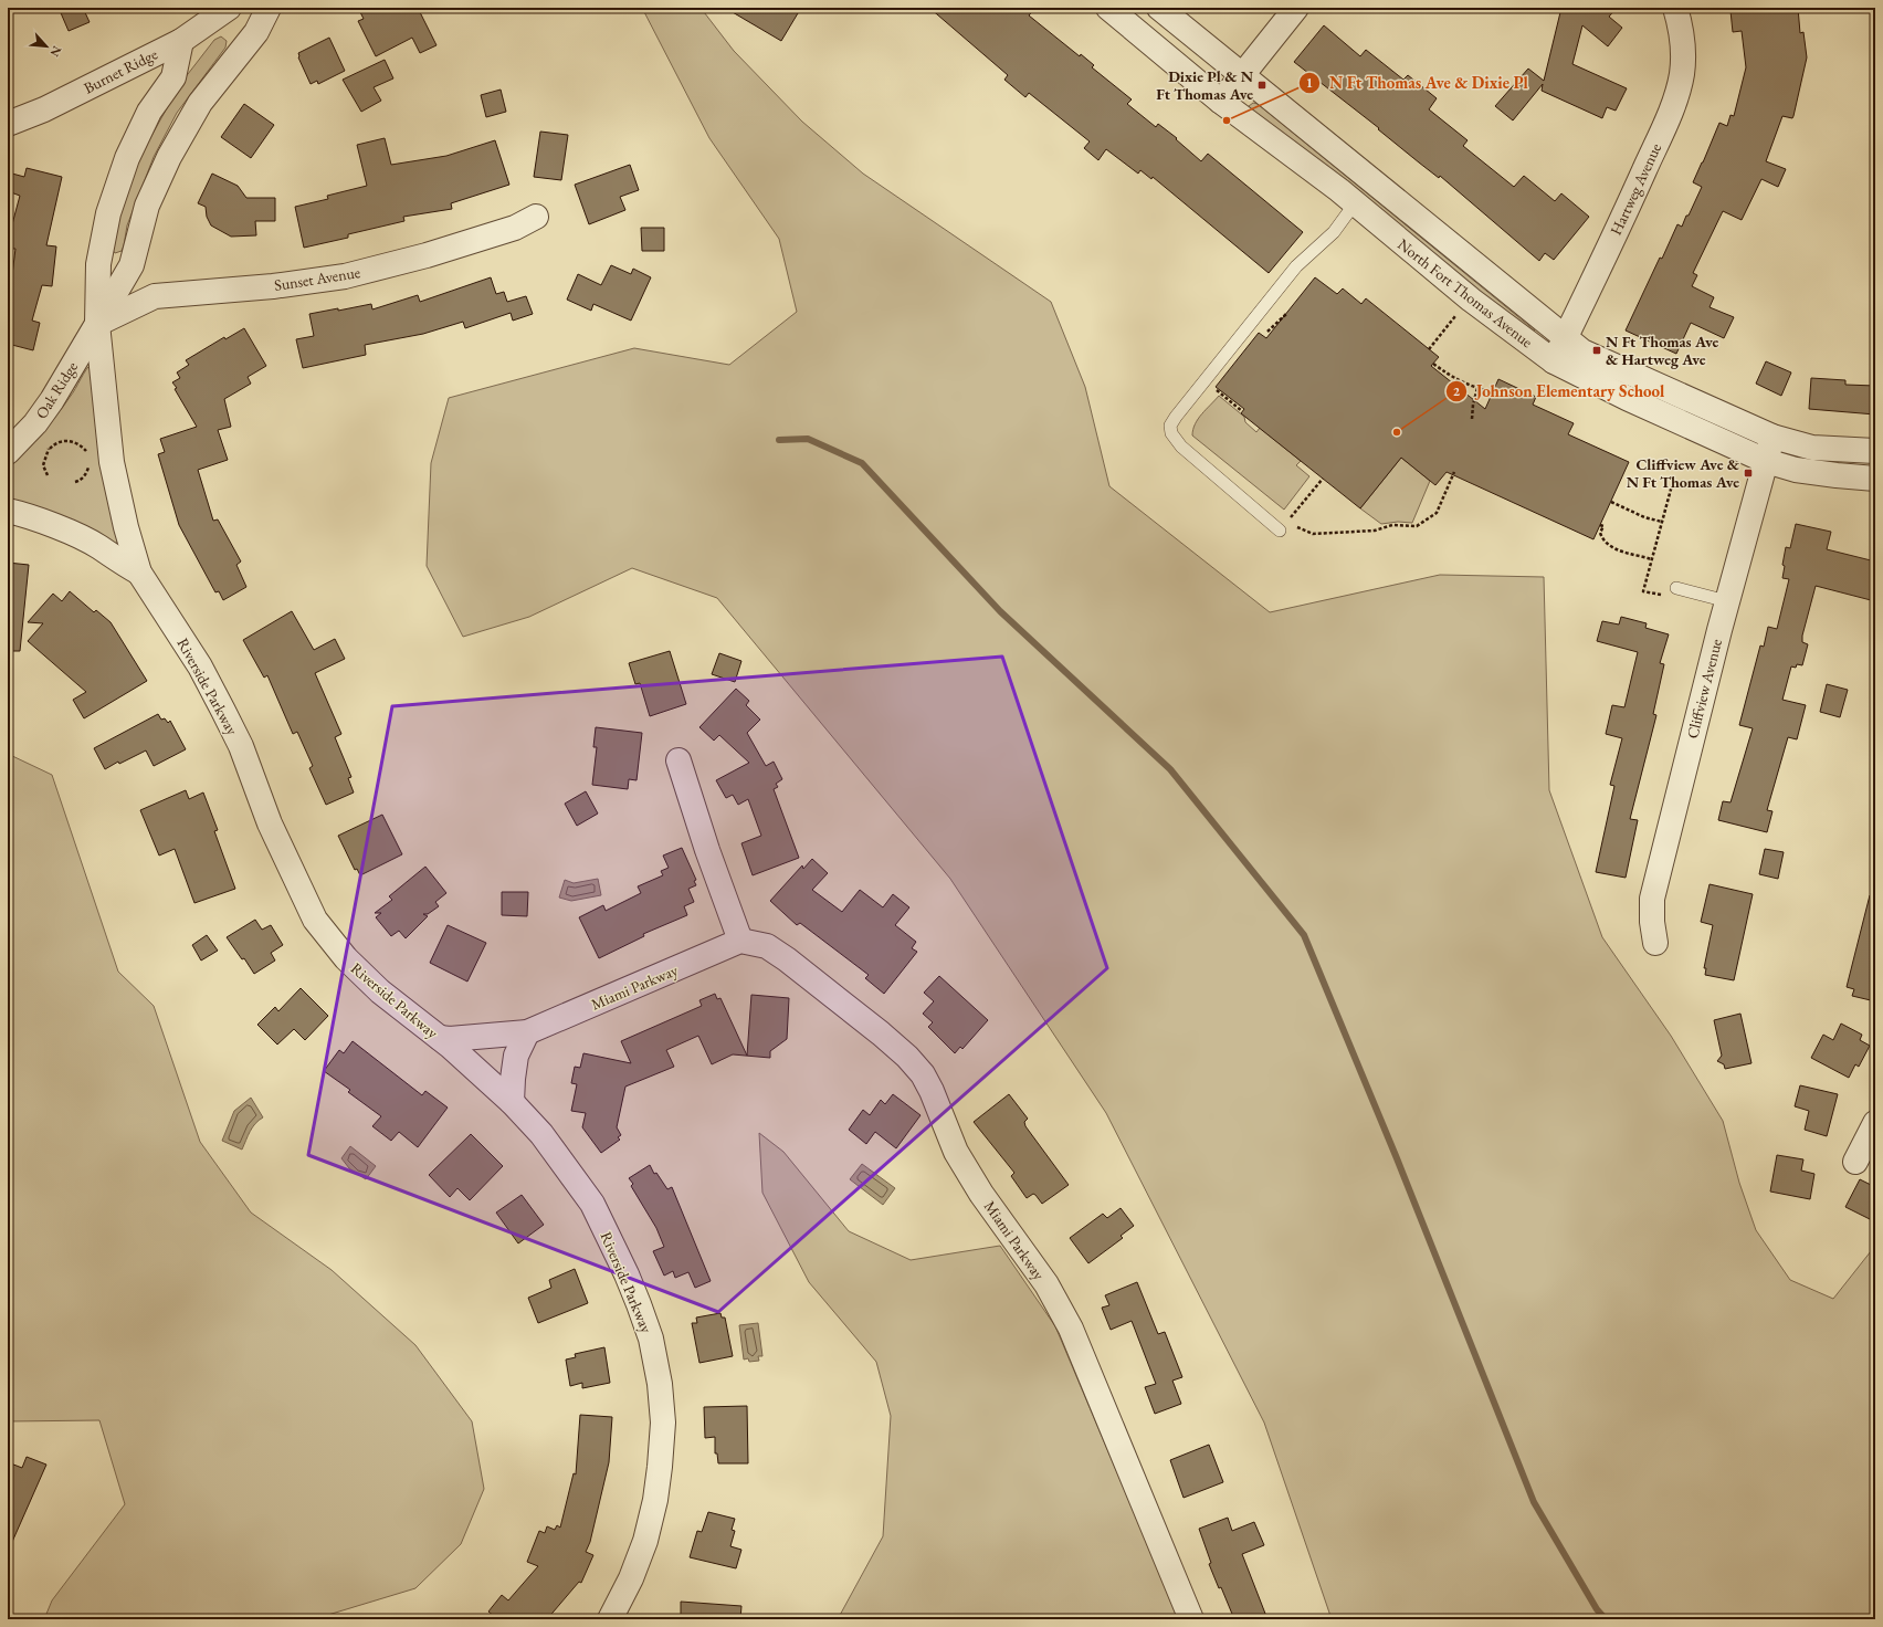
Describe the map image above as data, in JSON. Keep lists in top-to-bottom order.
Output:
{
  "streets": {
    "street": [
      "Burnet Ridge",
      "Hartweg Avenue",
      "Sunset Avenue",
      "North Fort Thomas Avenue",
      "Oak Ridge",
      "Riverside Parkway",
      "Cliffview Avenue",
      "Miami Parkway"
    ]
  },
  "crossings": [
    ["Burnet Ridge", "Riverside Parkway"],
    ["Hartweg Avenue", "North Fort Thomas Avenue"],
    ["Sunset Avenue", "Oak Ridge"],
    ["Sunset Avenue", "Riverside Parkway"],
    ["North Fort Thomas Avenue", "Cliffview Avenue"],
    ["Oak Ridge", "Riverside Parkway"],
    ["Riverside Parkway", "Miami Parkway"]
  ],
  "places": {
    "transit": ["Dixie Pl & N Ft Thomas Ave", "N Ft Thomas Ave & Hartweg Ave", "Cliffview Ave & N Ft Thomas Ave"],
    "other": ["N Ft Thomas Ave & Dixie Pl", "Johnson Elementary School"]
  },
  "north": "bottom right"
}
